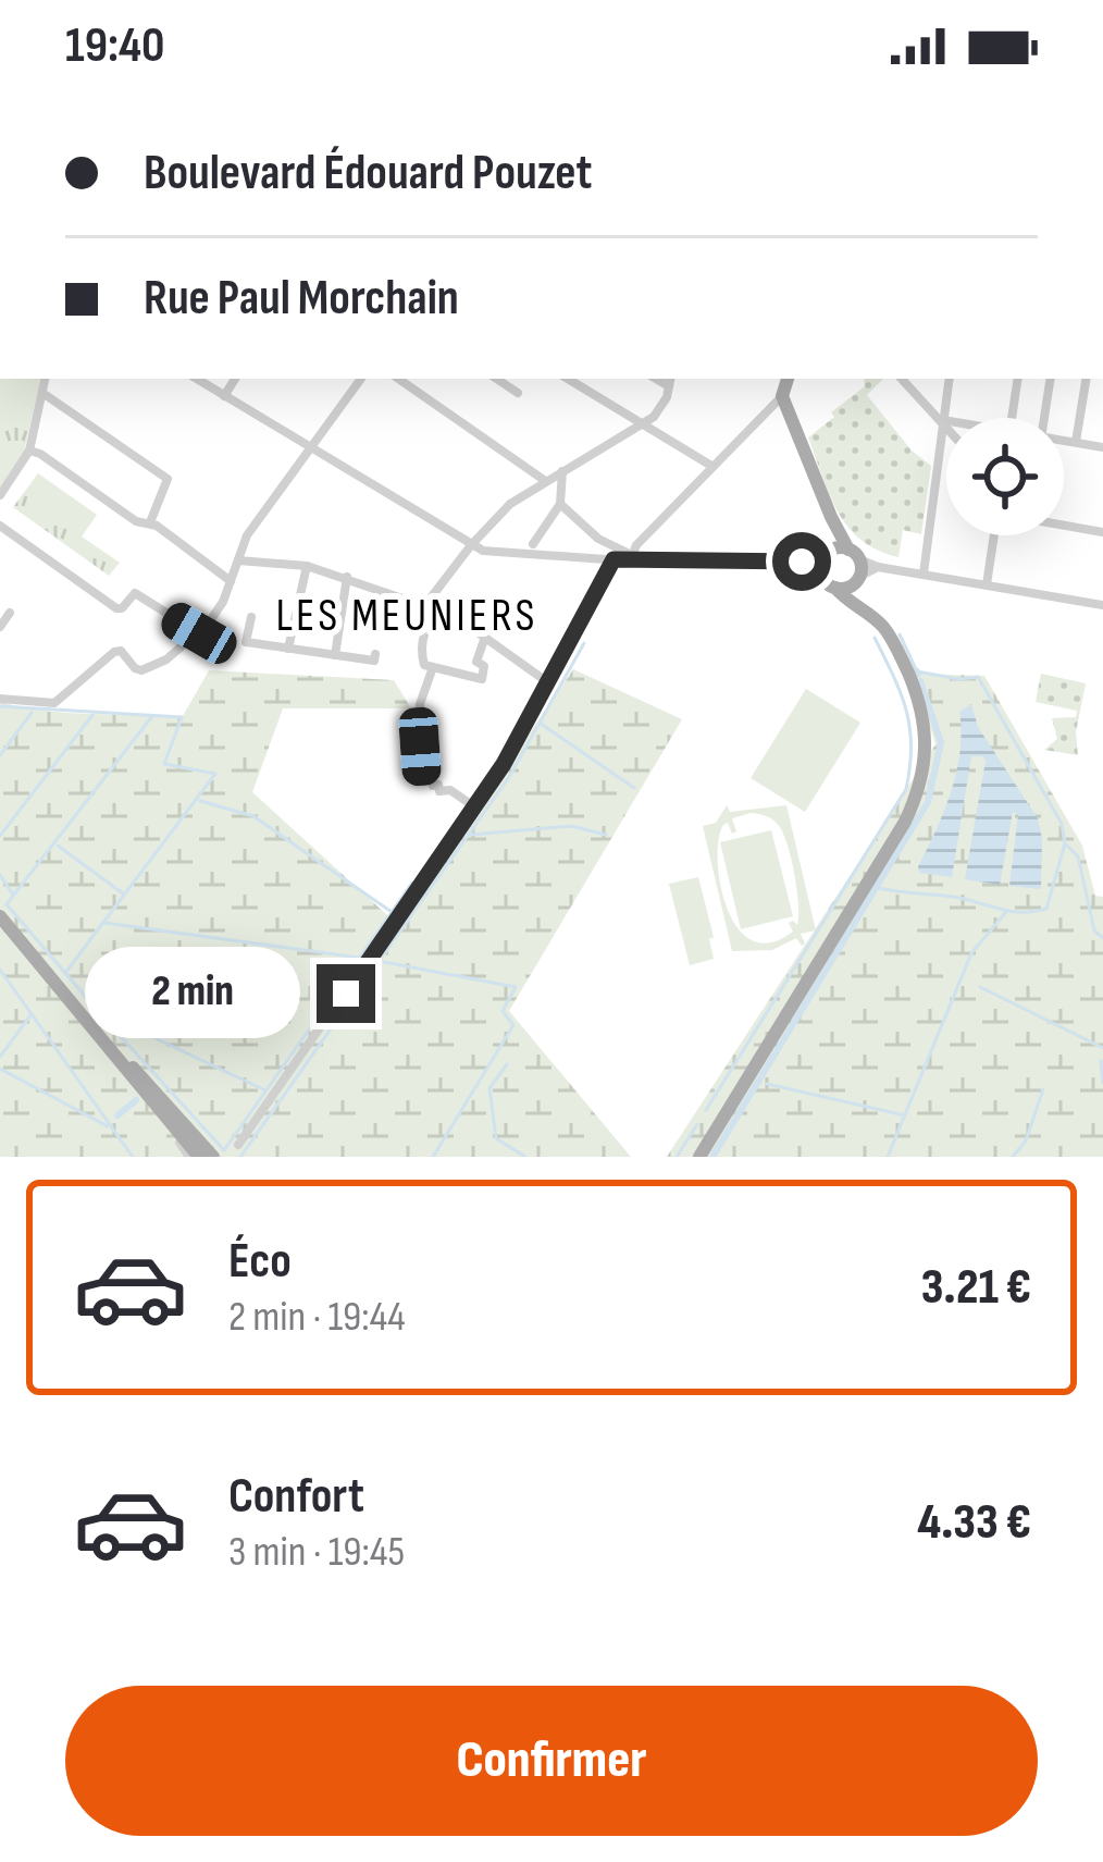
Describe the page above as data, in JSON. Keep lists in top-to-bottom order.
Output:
{
  "districts": ["LES MEUNIERS"],
  "page": {
    "status": "19:40",
    "banner": ["Boulevard Édouard Pouzet", "Rue Paul Morchain"],
    "bubble": "2 min",
    "list": [
      {
        "name": "Éco",
        "note": "2 min · 19:44",
        "value": "3.21 €"
      },
      {
        "name": "Confort",
        "note": "3 min · 19:45",
        "value": "4.33 €"
      }
    ],
    "buttons": "Confirmer"
  }
}
